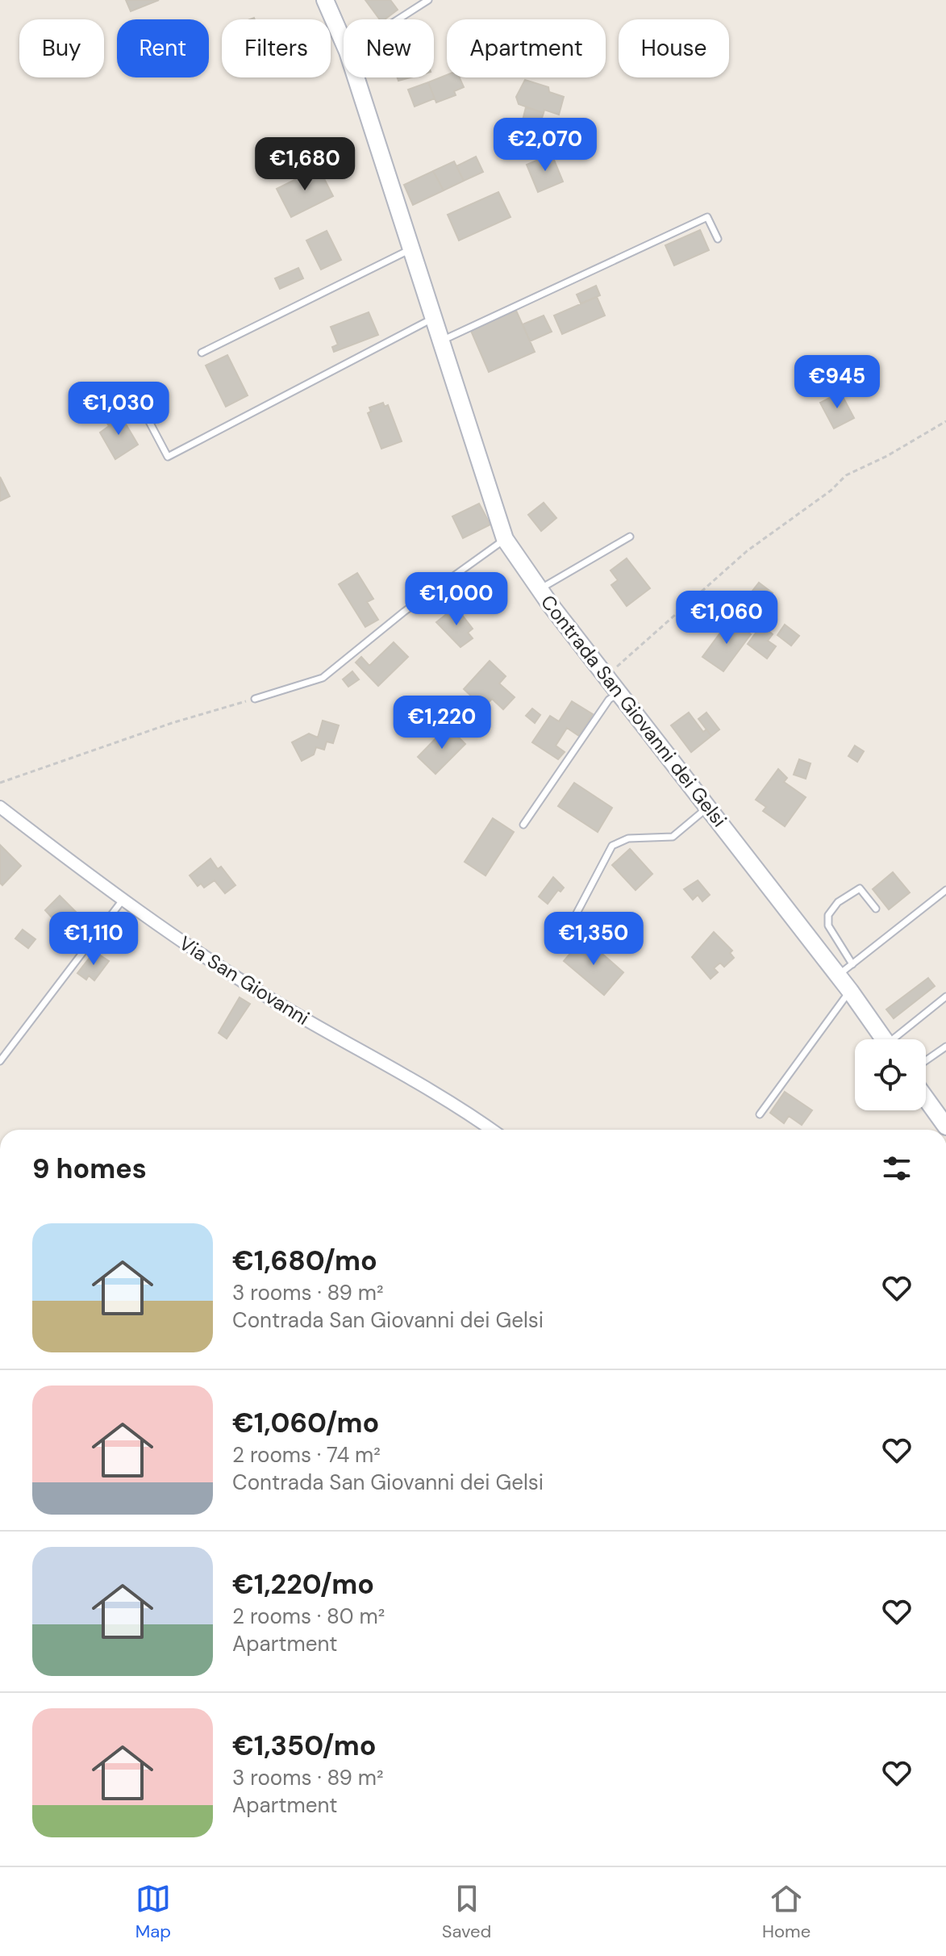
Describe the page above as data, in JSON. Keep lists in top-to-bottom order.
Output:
{
  "streets": {
    "main road": ["Contrada San Giovanni dei Gelsi"],
    "street": ["Via San Giovanni"]
  },
  "page": {
    "chip": [
      "Buy",
      "Rent",
      "Filters",
      "New",
      "Apartment",
      "House"
    ],
    "price": [
      "€2,070",
      "€1,680",
      "€945",
      "€1,030",
      "€1,000",
      "€1,060",
      "€1,220",
      "€1,110",
      "€1,350"
    ],
    "heading": "9 homes",
    "list": [
      {
        "name": "€1,680/mo",
        "note": "3 rooms · 89 m² · Contrada San Giovanni dei Gelsi"
      },
      {
        "name": "€1,060/mo",
        "note": "2 rooms · 74 m² · Contrada San Giovanni dei Gelsi"
      },
      {
        "name": "€1,220/mo",
        "note": "2 rooms · 80 m² · Apartment"
      },
      {
        "name": "€1,350/mo",
        "note": "3 rooms · 89 m² · Apartment"
      }
    ],
    "tabs": ["Map", "Saved", "Home"]
  }
}
